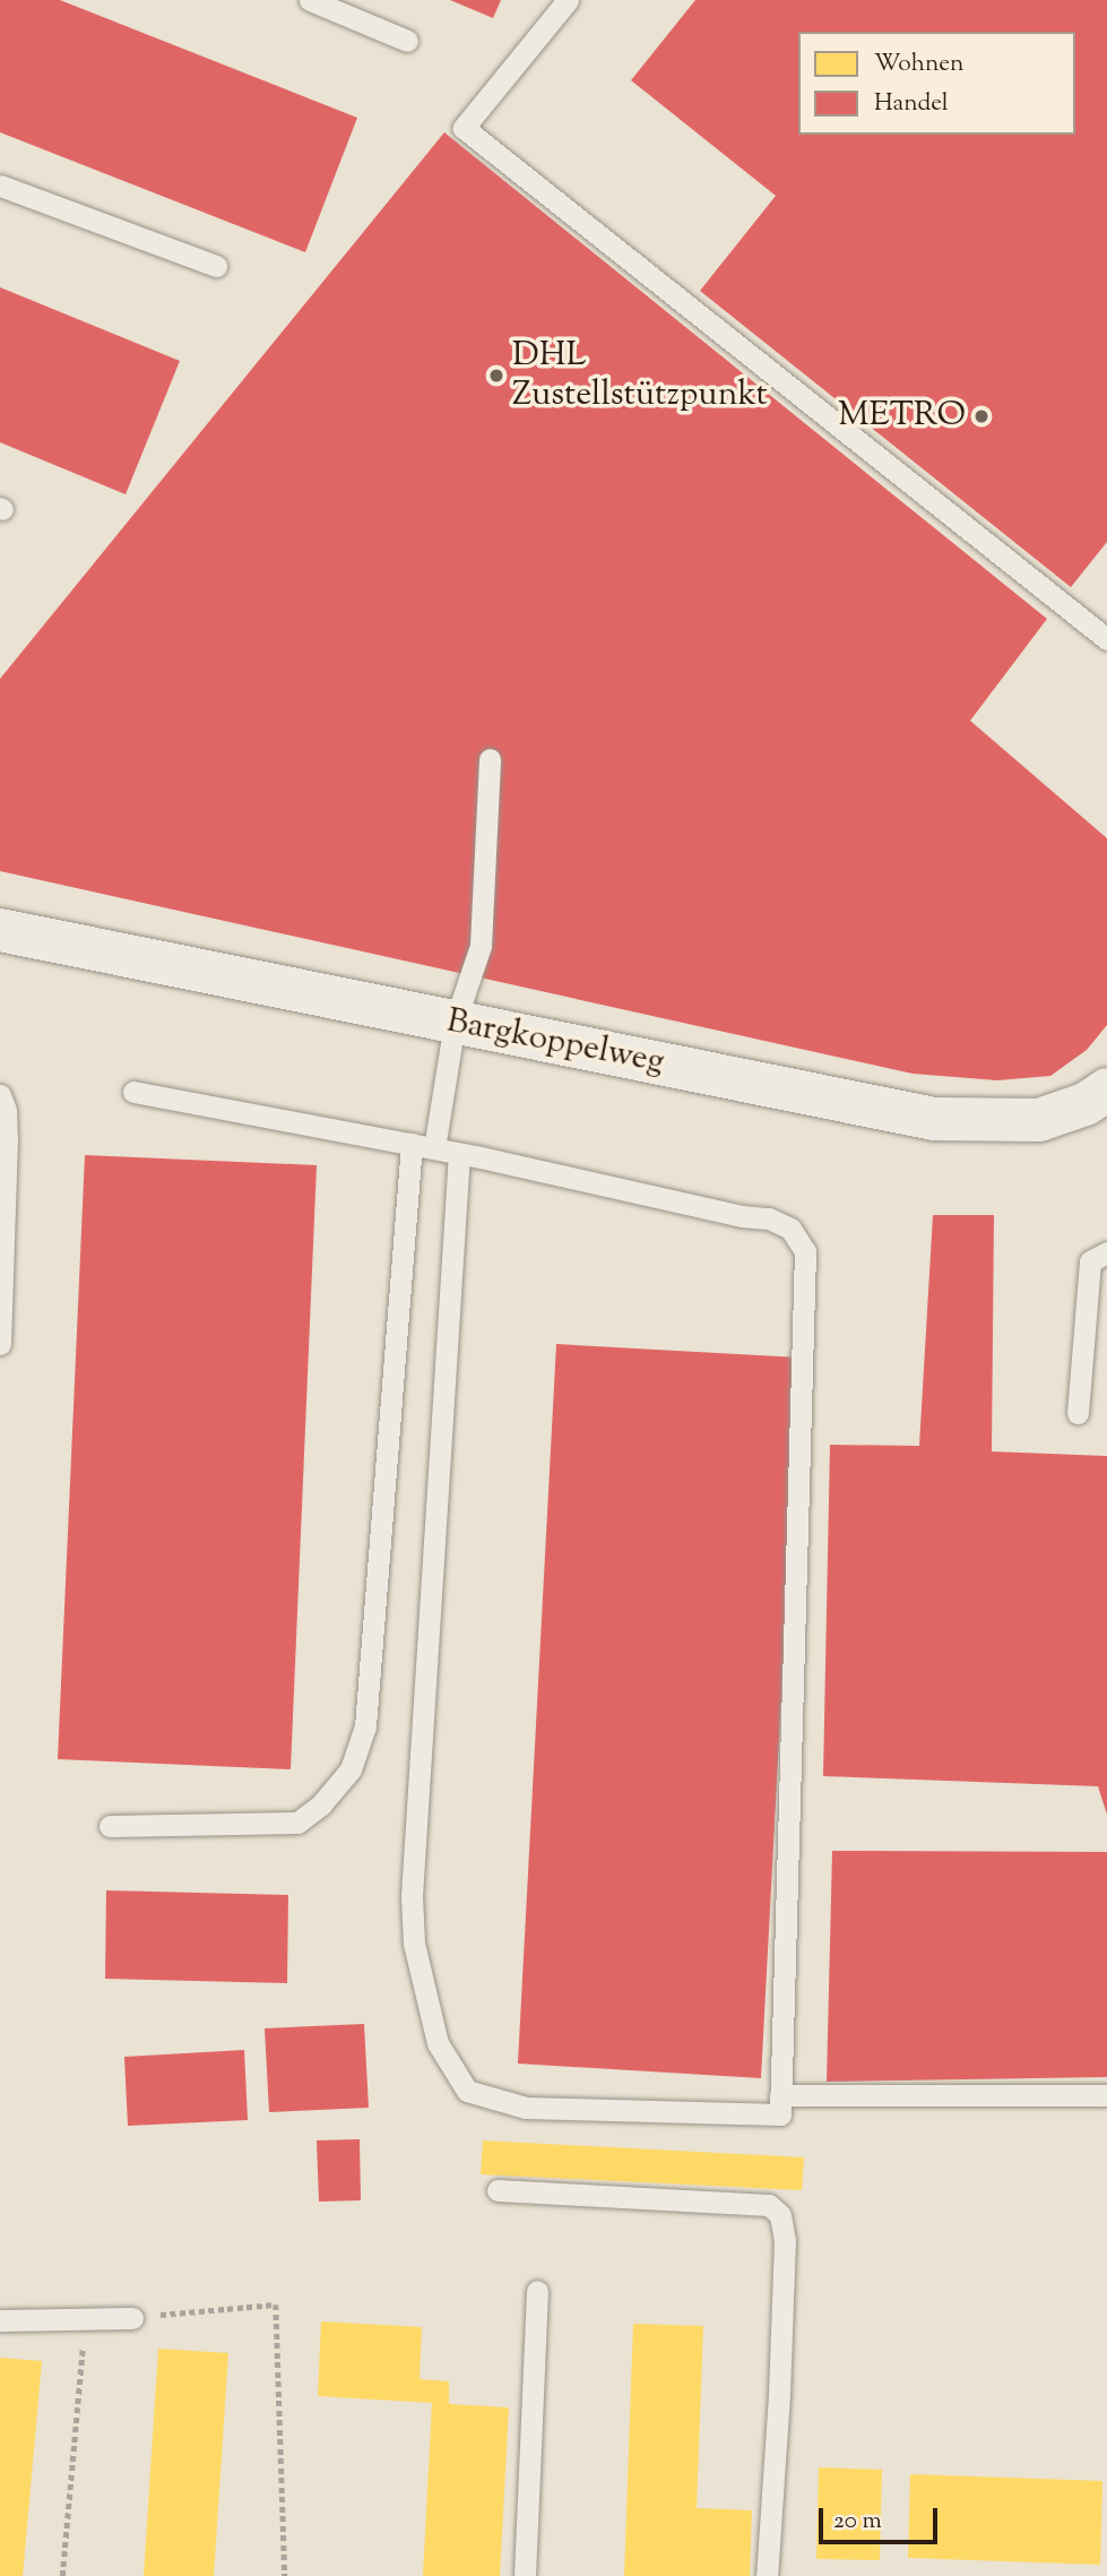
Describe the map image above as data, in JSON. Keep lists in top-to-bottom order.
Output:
{
  "streets": {
    "street": ["Bargkoppelweg"]
  },
  "places": ["DHL Zustellstützpunkt", "METRO"],
  "legend": ["Wohnen", "Handel"],
  "scale_bar": "20 m"
}
